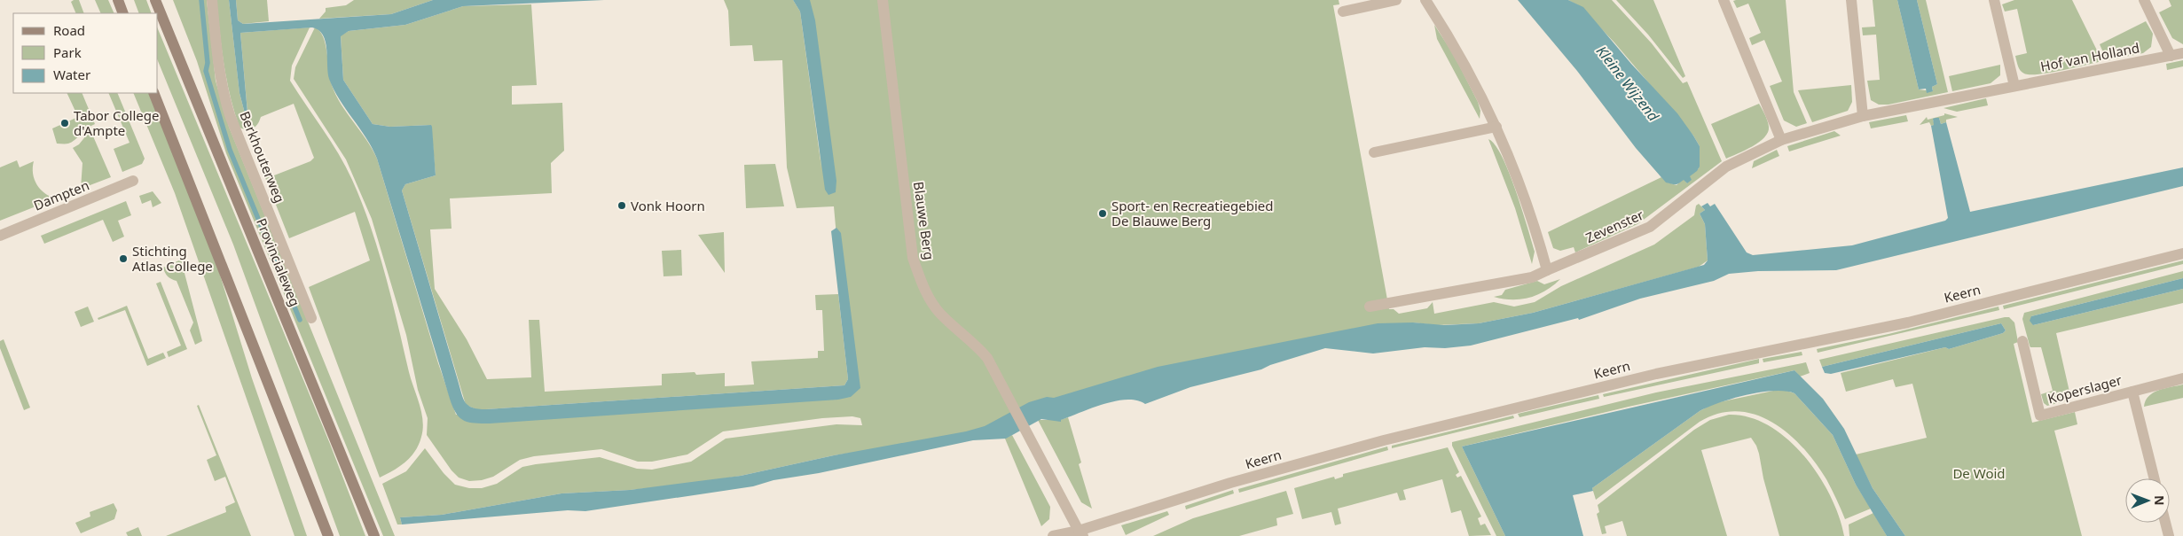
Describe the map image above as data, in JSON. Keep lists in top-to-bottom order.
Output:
{
  "streets": {
    "main road": ["Provincialeweg"],
    "street": [
      "Hof van Holland",
      "Berkhouterweg",
      "Dampten",
      "Blauwe Berg",
      "Zevenster",
      "Keern",
      "Koperslager"
    ]
  },
  "crossings": [
    ["Hof van Holland", "Zevenster"],
    ["Blauwe Berg", "Keern"]
  ],
  "water": ["Kleine Wijzend"],
  "parks": ["De Woid"],
  "places": [
    "Tabor College d'Ampte",
    "Vonk Hoorn",
    "Sport- en Recreatiegebied De Blauwe Berg",
    "Stichting Atlas College"
  ],
  "legend": ["Road", "Park", "Water"],
  "north": "right"
}
